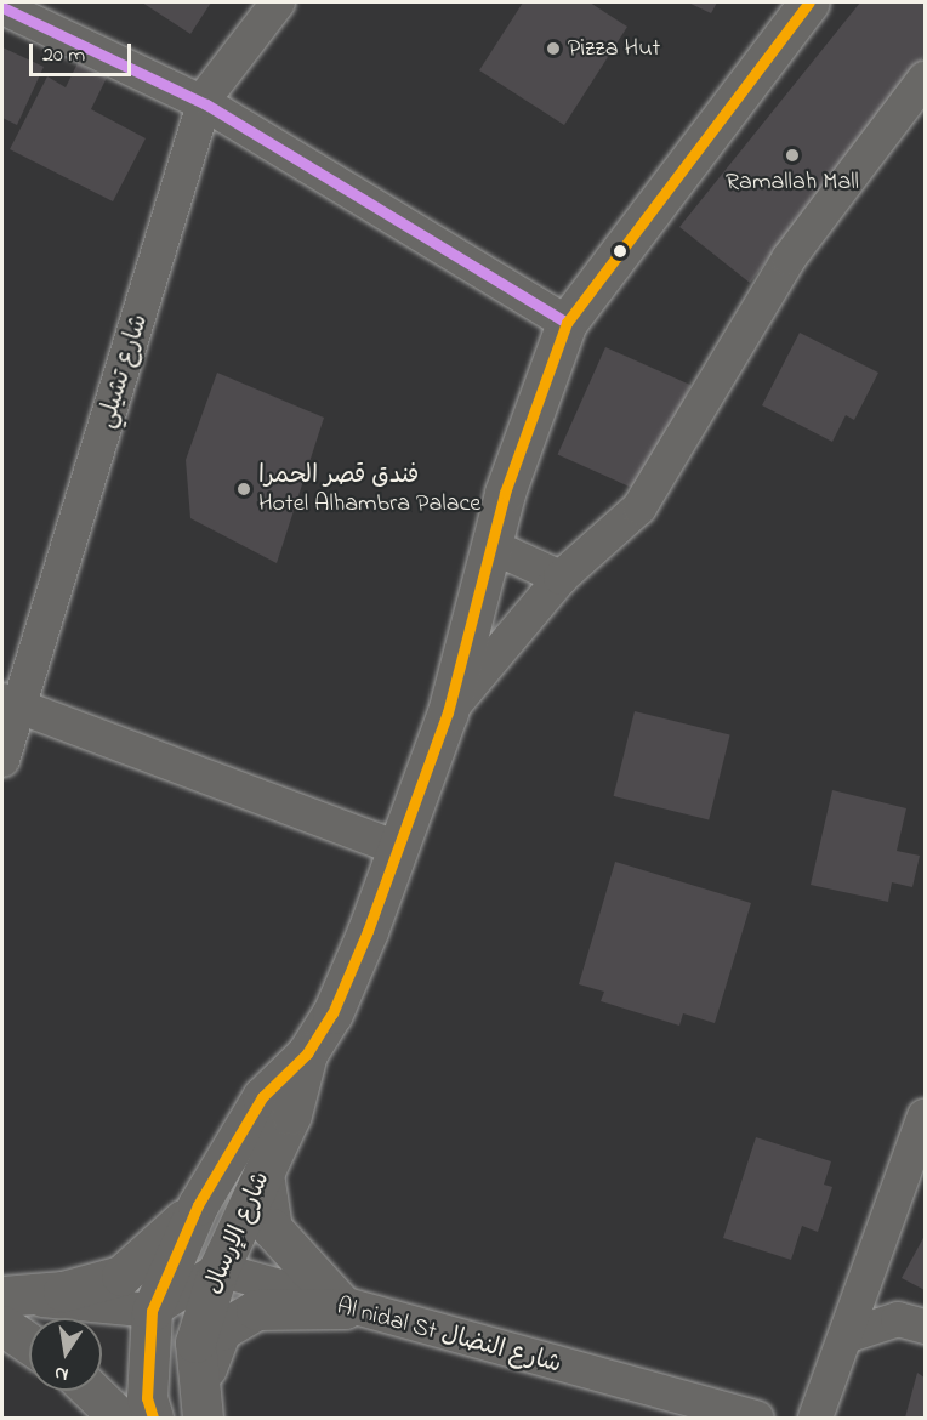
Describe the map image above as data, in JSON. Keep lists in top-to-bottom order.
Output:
{
  "streets": {
    "main road": ["شارع الإرسال"],
    "street": ["شارع تشيلي", "Al nidal St شارع النضال"]
  },
  "crossings": [
    ["شارع الإرسال", "Al nidal St شارع النضال"]
  ],
  "places": ["Pizza Hut", "Ramallah Mall", "فندق قصر الحمرا Hotel Alhambra Palace"],
  "scale_bar": "20 m",
  "north": "bottom"
}
